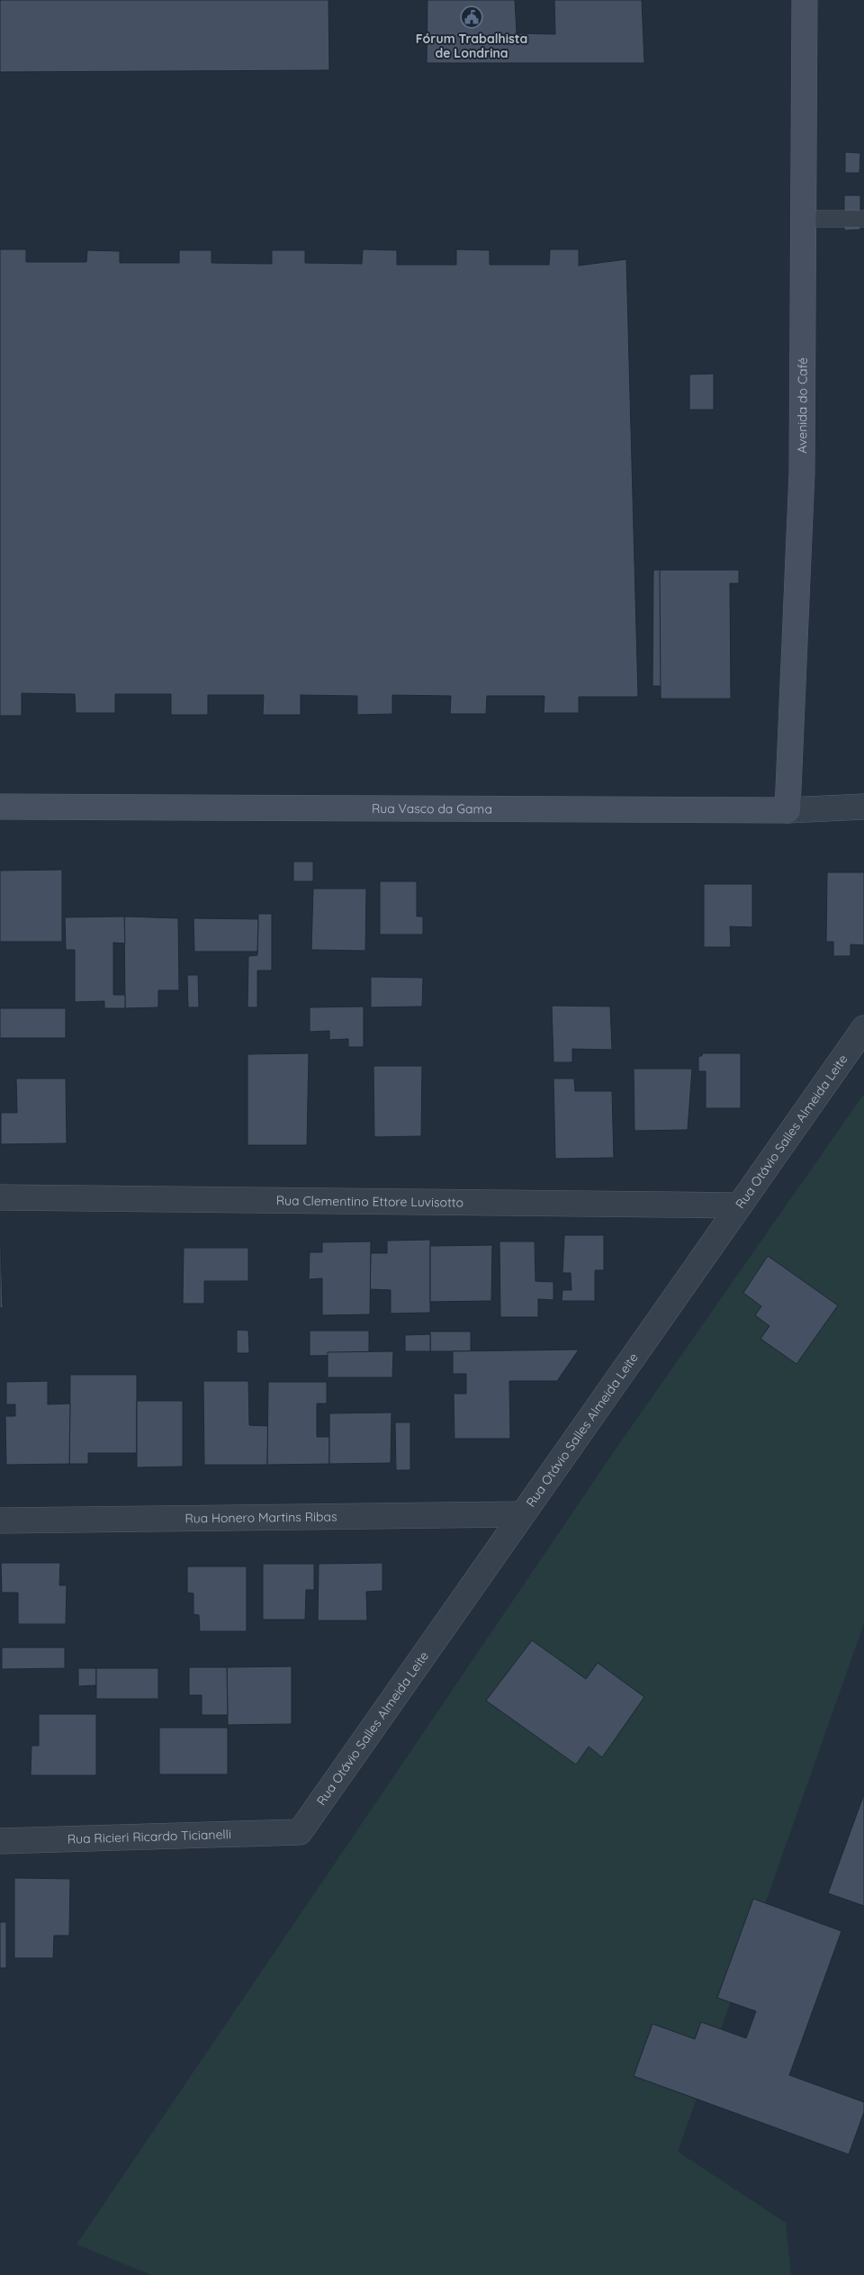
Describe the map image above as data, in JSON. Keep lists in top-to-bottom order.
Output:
{
  "streets": {
    "street": [
      "Avenida do Café",
      "Rua Vasco da Gama",
      "Rua Otávio Salles Almeida Leite",
      "Rua Clementino Ettore Luvisotto",
      "Rua Honero Martins Ribas",
      "Rua Ricieri Ricardo Ticianelli"
    ]
  },
  "crossings": [
    ["Avenida do Café", "Rua Vasco da Gama"],
    ["Rua Otávio Salles Almeida Leite", "Rua Clementino Ettore Luvisotto"],
    ["Rua Otávio Salles Almeida Leite", "Rua Honero Martins Ribas"],
    ["Rua Otávio Salles Almeida Leite", "Rua Ricieri Ricardo Ticianelli"]
  ],
  "places": {
    "public building": ["Fórum Trabalhista de Londrina"]
  }
}
